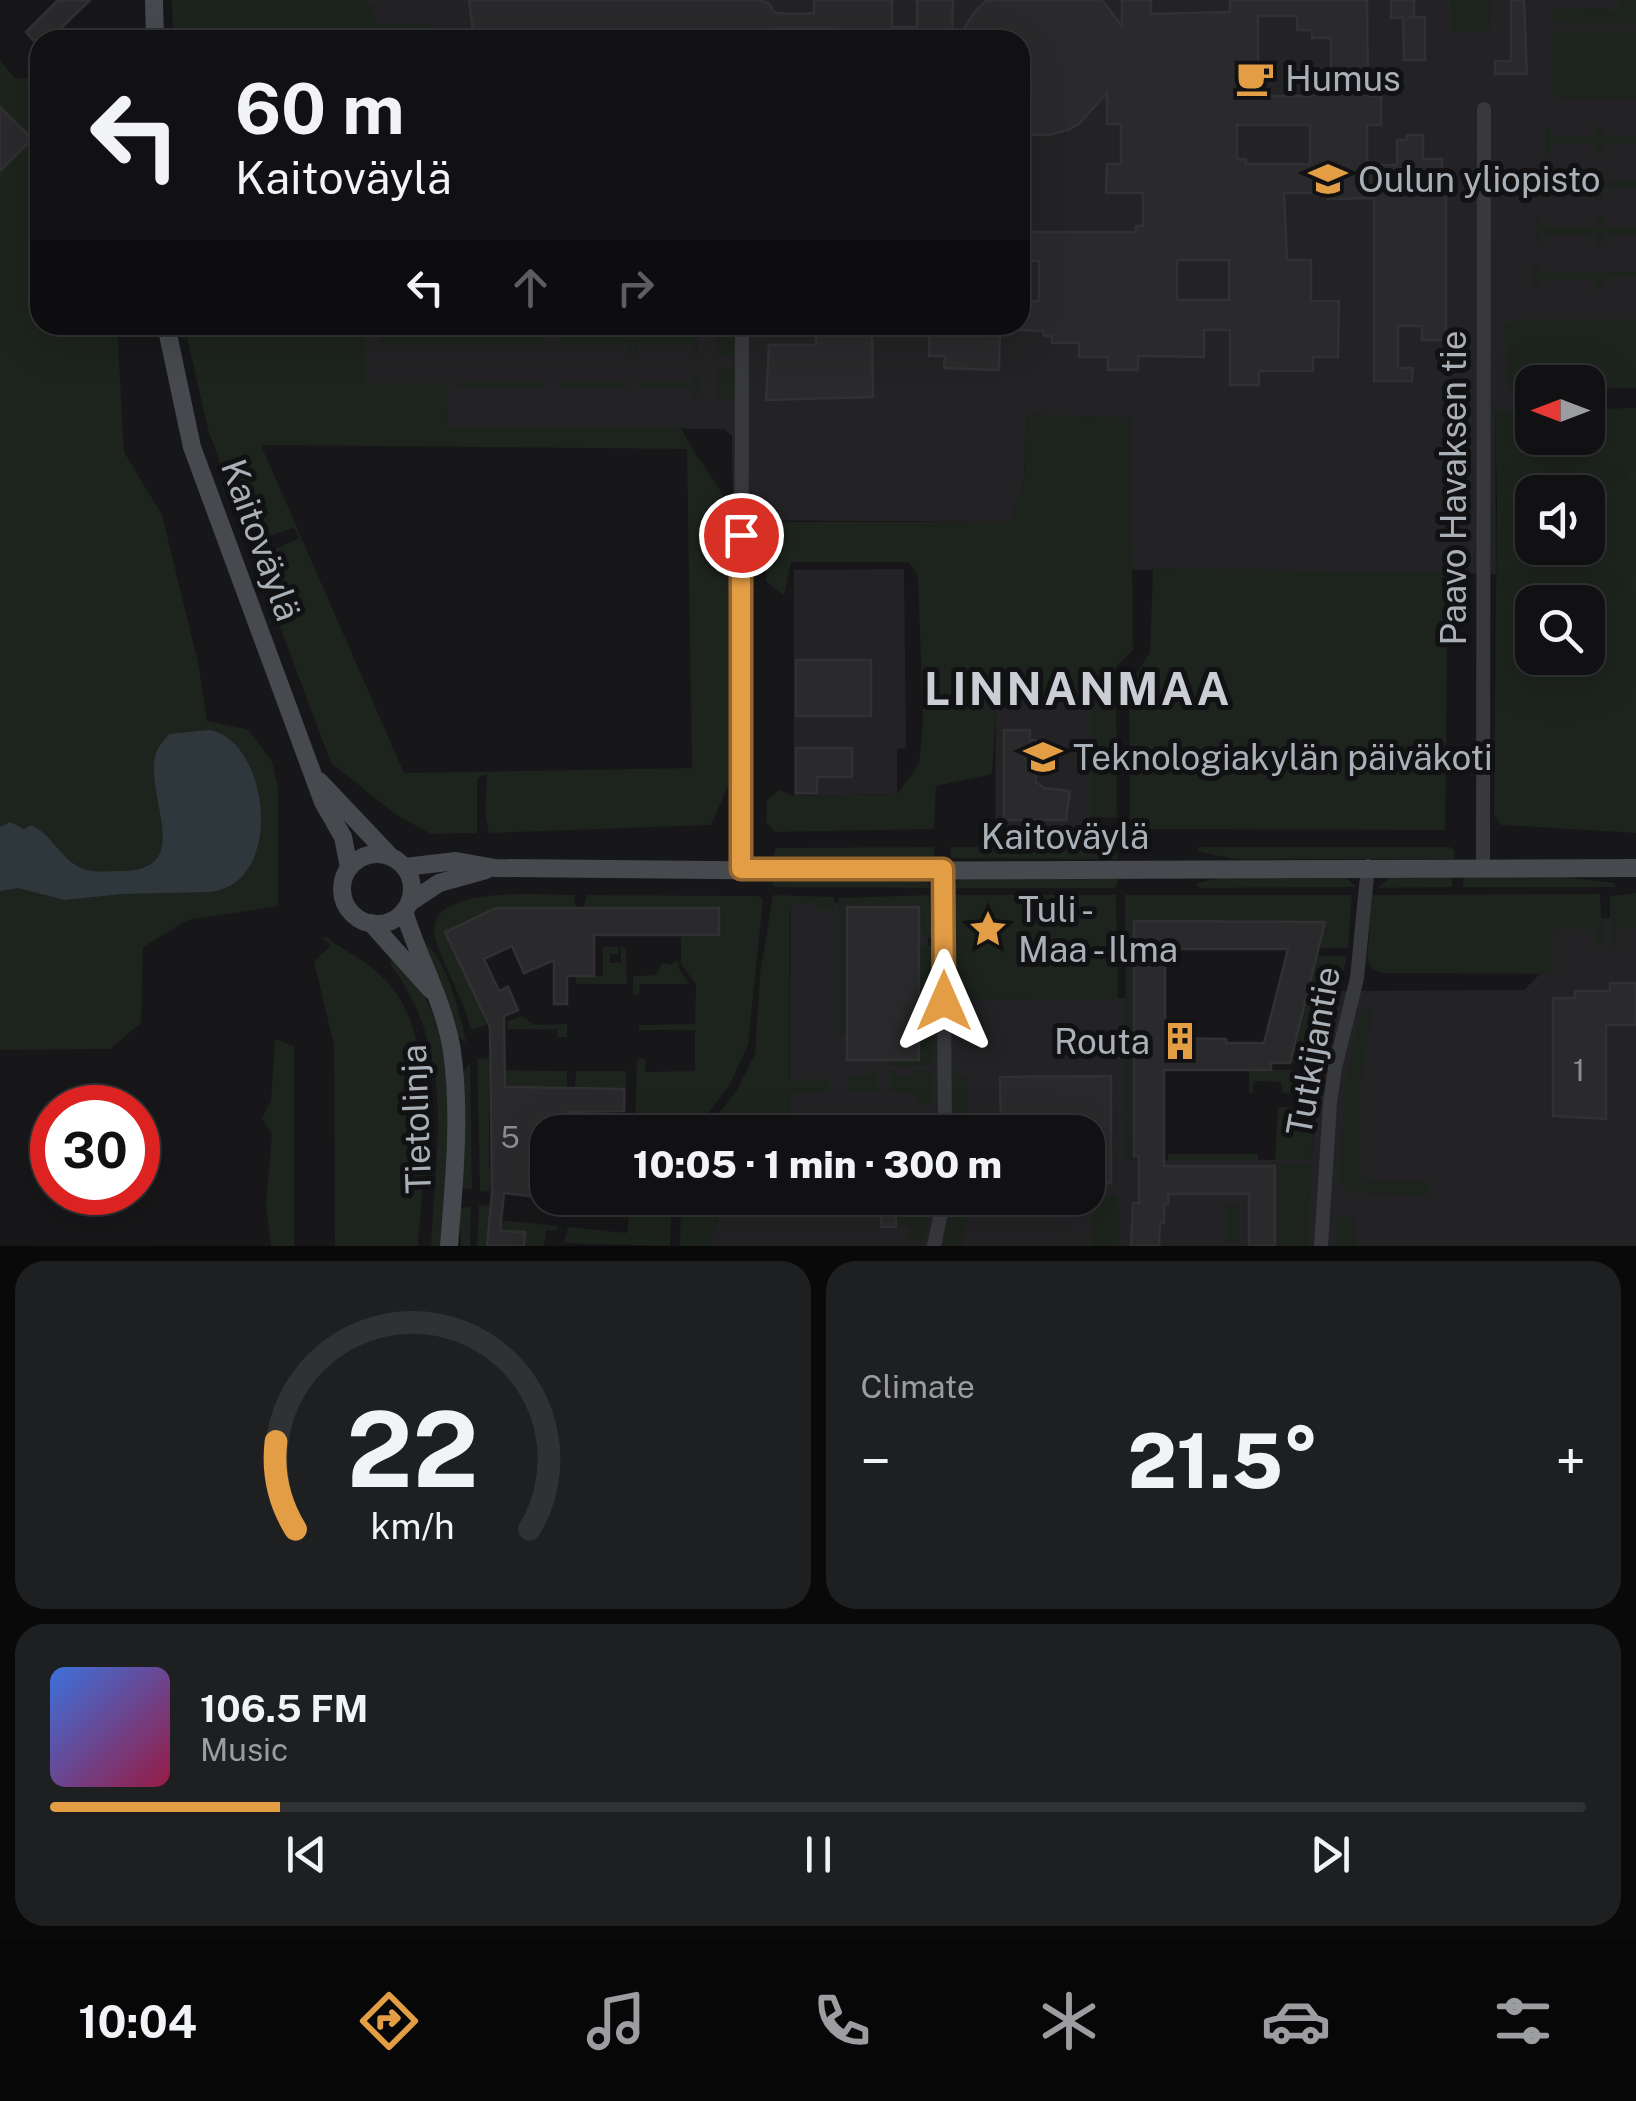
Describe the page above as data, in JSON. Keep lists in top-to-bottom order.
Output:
{
  "streets": {
    "street": [
      "Paavo Havaksen tie",
      "Kaitoväylä",
      "Tutkijantie",
      "Tietolinja"
    ]
  },
  "crossings": [
    ["Paavo Havaksen tie", "Kaitoväylä"],
    ["Kaitoväylä", "Tutkijantie"],
    ["Kaitoväylä", "Tietolinja"]
  ],
  "districts": ["LINNANMAA"],
  "places": {
    "cafe": ["Humus"],
    "school or university": ["Oulun yliopisto", "Teknologiakylän päiväkoti"],
    "place": ["Tuli - Maa - Ilma"],
    "building": ["Routa"]
  },
  "house_numbers": ["1", "5"],
  "north": "left",
  "page": {
    "turn": ["60 m", "Kaitoväylä"],
    "limit": "30",
    "trip": "10:05 · 1 min · 300 m",
    "tile": "Climate",
    "heat": ["−", "21.5°", "+"],
    "song": ["106.5 FM", "Music"],
    "tabs": "10:04",
    "gauge": ["22", "km/h"]
  }
}
